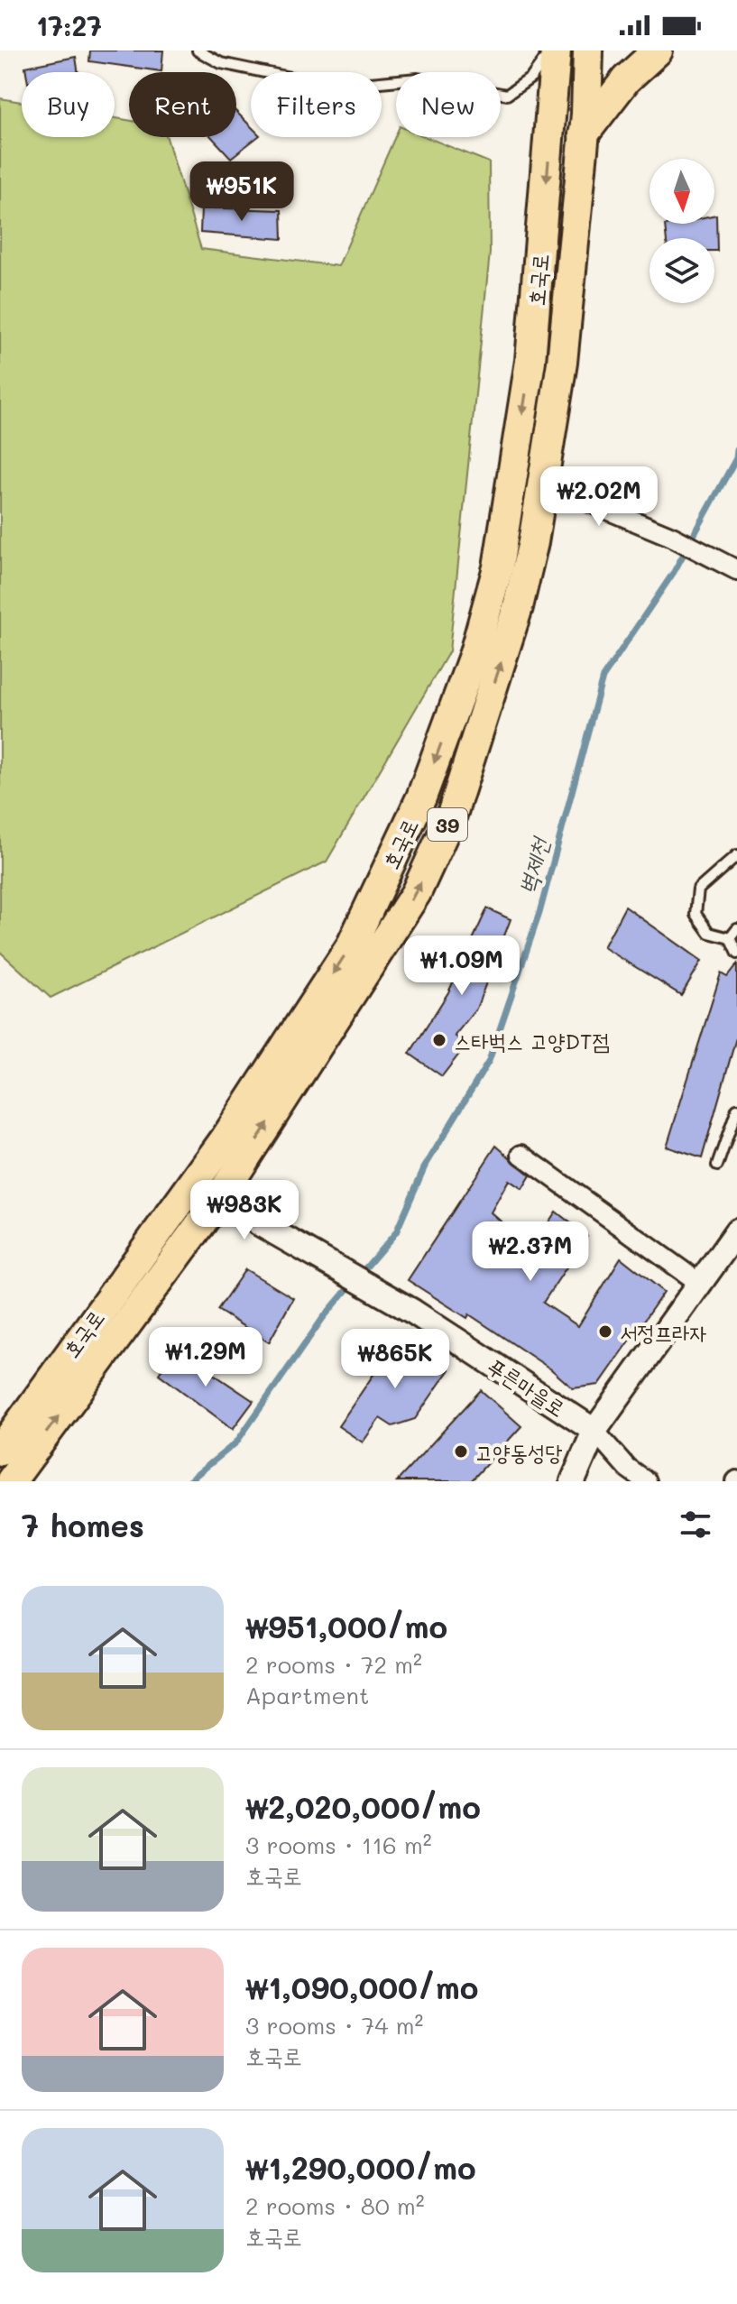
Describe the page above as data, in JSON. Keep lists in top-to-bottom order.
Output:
{
  "streets": {
    "main road": ["호국로", "39"],
    "street": ["푸른마을로"]
  },
  "crossings": [
    ["호국로", "푸른마을로"]
  ],
  "water": ["벽제천"],
  "places": ["스타벅스 고양DT점", "서정프라자", "고양동성당"],
  "north": "bottom",
  "page": {
    "status": "17:27",
    "chip": [
      "Buy",
      "Rent",
      "Filters",
      "New"
    ],
    "price": [
      "₩951K",
      "₩2.02M",
      "₩1.09M",
      "₩983K",
      "₩2.37M",
      "₩1.29M",
      "₩865K"
    ],
    "heading": "7 homes",
    "list": [
      {
        "name": "₩951,000/mo",
        "note": "2 rooms · 72 m² · Apartment"
      },
      {
        "name": "₩2,020,000/mo",
        "note": "3 rooms · 116 m² · 호국로"
      },
      {
        "name": "₩1,090,000/mo",
        "note": "3 rooms · 74 m² · 호국로"
      },
      {
        "name": "₩1,290,000/mo",
        "note": "2 rooms · 80 m² · 호국로"
      }
    ]
  }
}
